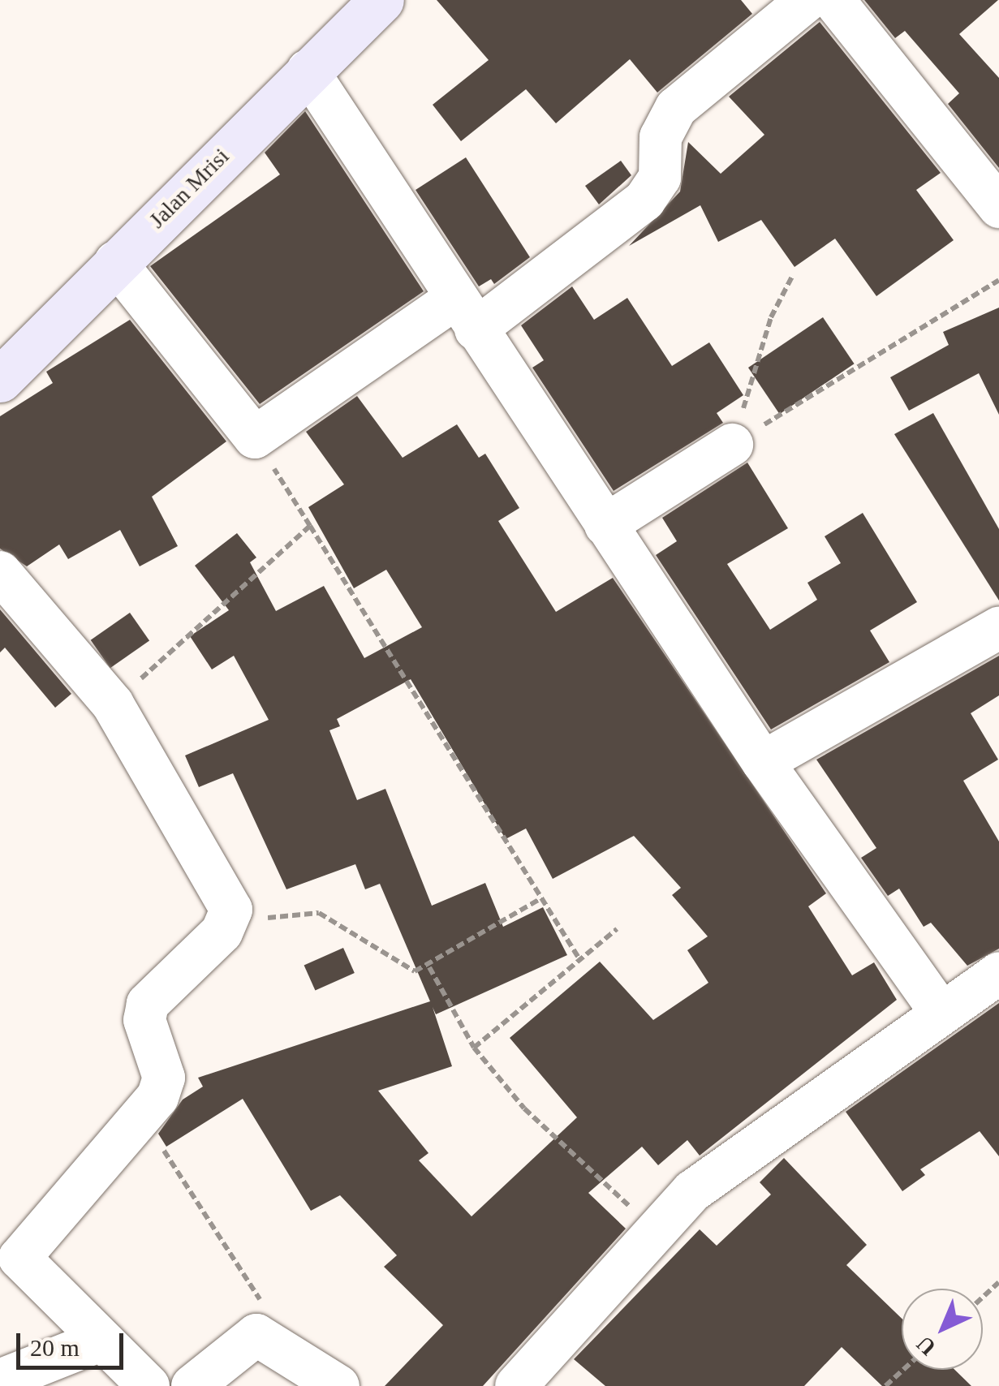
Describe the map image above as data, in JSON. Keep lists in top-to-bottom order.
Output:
{
  "streets": {
    "street": ["Jalan Mrisi"]
  },
  "scale_bar": "20 m",
  "north": "bottom left"
}
